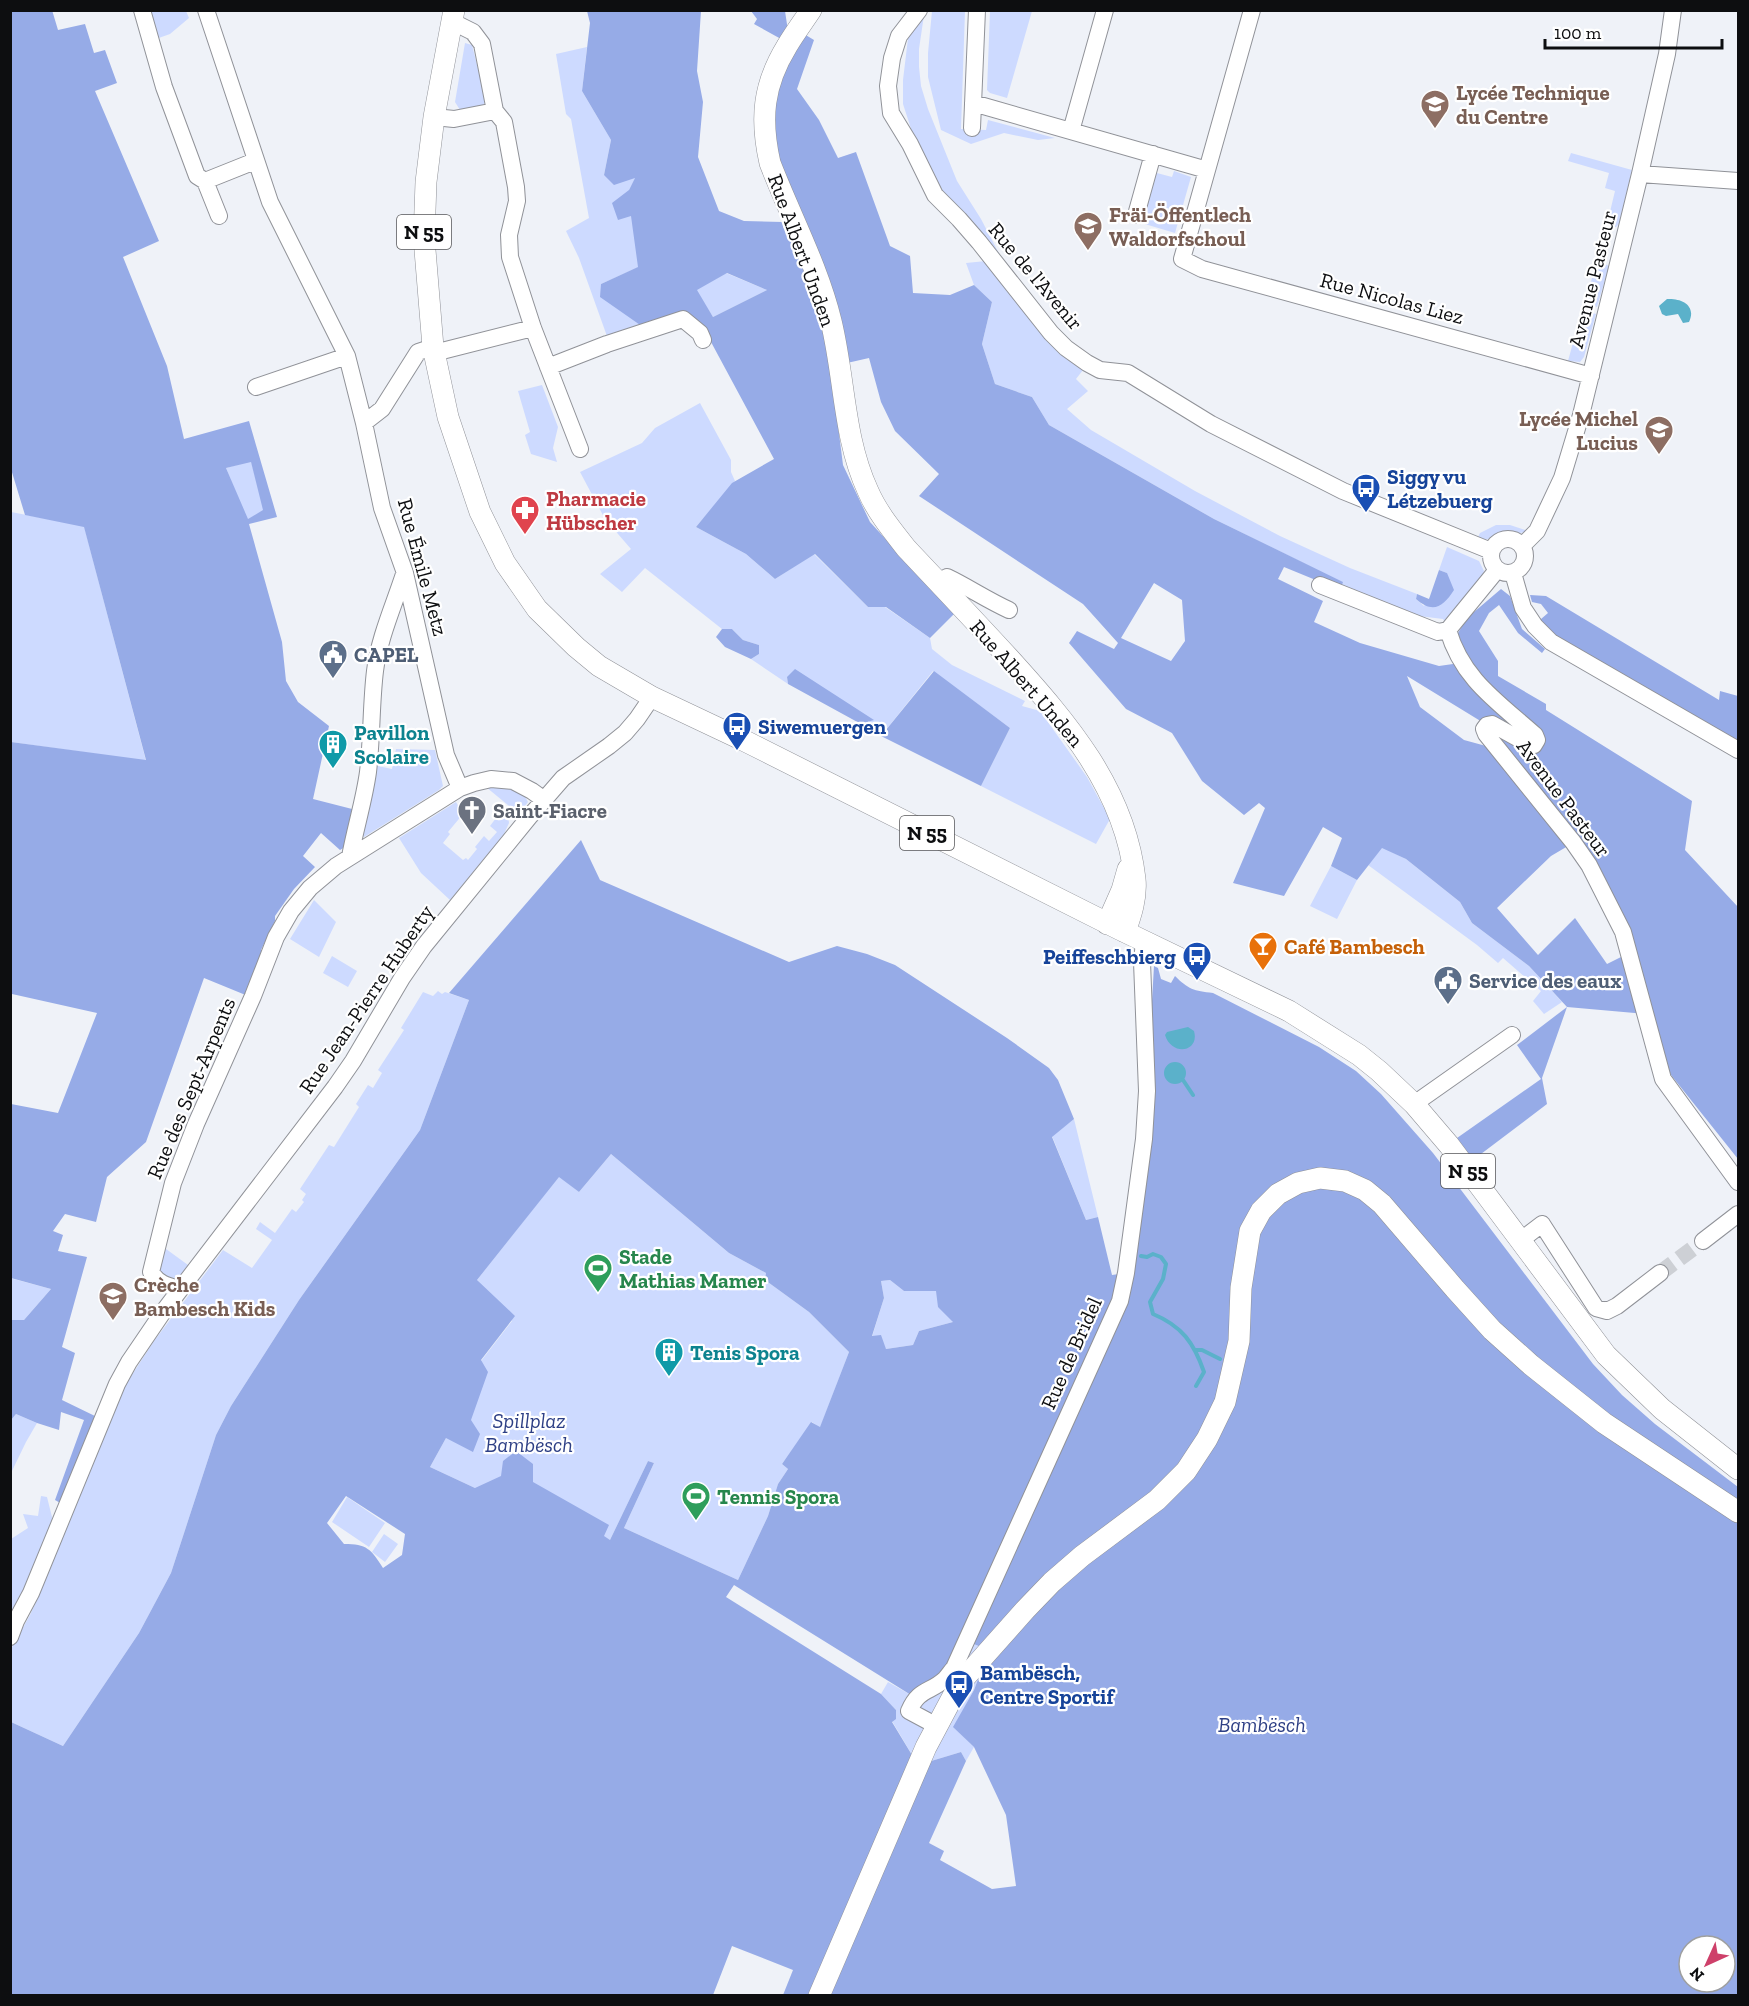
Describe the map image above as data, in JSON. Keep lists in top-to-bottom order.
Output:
{
  "streets": {
    "main road": ["N 55", "Rue Albert Unden"],
    "street": [
      "Rue de l'Avenir",
      "Avenue Pasteur",
      "Rue Nicolas Liez",
      "Rue Émile Metz",
      "Rue Jean-Pierre Huberty",
      "Rue des Sept-Arpents",
      "Rue de Bridel"
    ]
  },
  "crossings": [
    ["N 55", "Rue Albert Unden"],
    ["N 55", "Rue Jean-Pierre Huberty"],
    ["N 55", "Rue de Bridel"],
    ["Rue Albert Unden", "Rue de Bridel"],
    ["Rue de l'Avenir", "Avenue Pasteur"],
    ["Avenue Pasteur", "Rue Nicolas Liez"],
    ["Rue Émile Metz", "Rue des Sept-Arpents"],
    ["Rue Jean-Pierre Huberty", "Rue des Sept-Arpents"]
  ],
  "parks": ["Spillplaz Bambësch", "Bambësch"],
  "places": {
    "school or university": [
      "Lycée Technique du Centre",
      "Fräi-Öffentlech Waldorfschoul",
      "Lycée Michel Lucius",
      "Crèche Bambesch Kids"
    ],
    "bus stop": [
      "Siggy vu Létzebuerg",
      "Siwemuergen",
      "Peiffeschbierg",
      "Bambësch, Centre Sportif"
    ],
    "pharmacy": ["Pharmacie Hübscher"],
    "public building": ["CAPEL", "Service des eaux"],
    "building": ["Pavillon Scolaire", "Tenis Spora"],
    "church": ["Saint-Fiacre"],
    "bar": ["Café Bambesch"],
    "sports": ["Stade Mathias Mamer", "Tennis Spora"]
  },
  "scale_bar": "100 m",
  "north": "bottom left"
}
